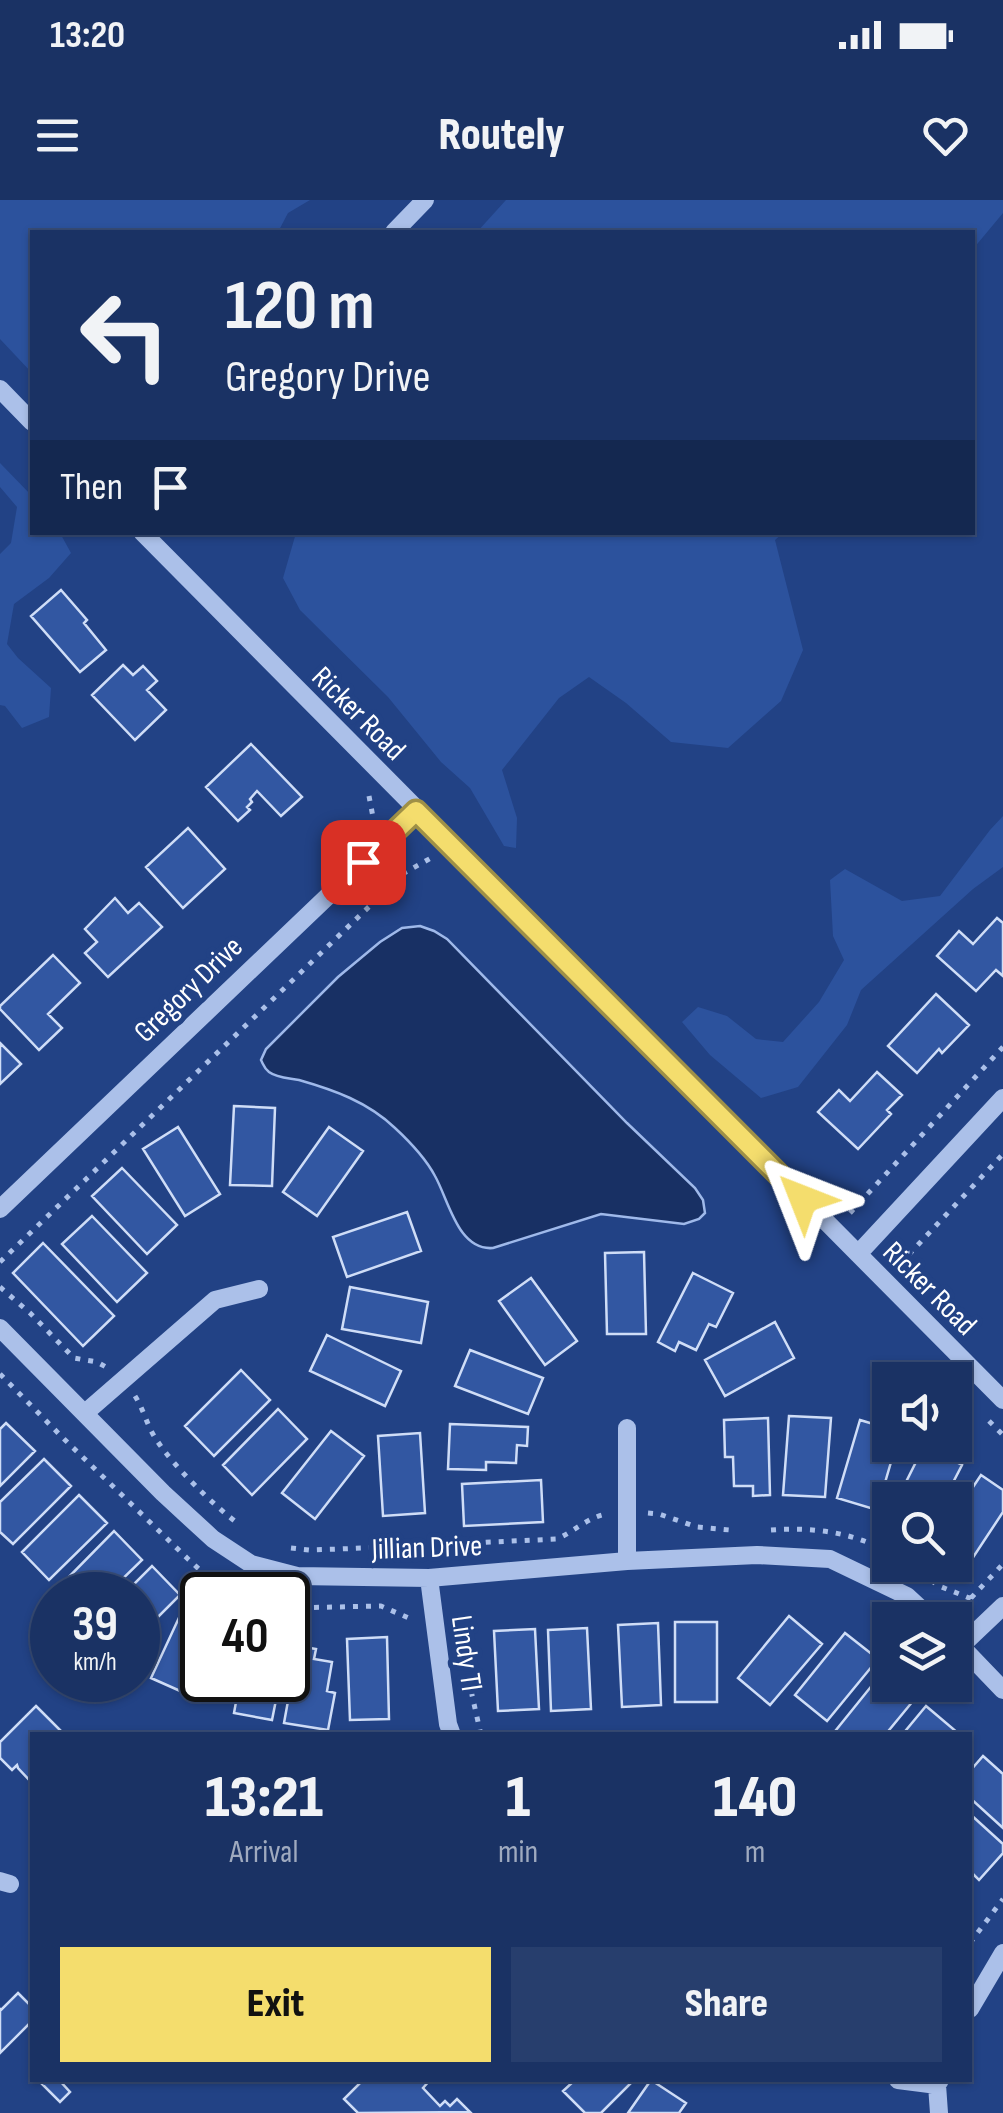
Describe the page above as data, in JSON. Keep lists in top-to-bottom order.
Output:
{
  "streets": {
    "street": [
      "Ricker Road",
      "Gregory Drive",
      "Jillian Drive",
      "Lindy Tl"
    ]
  },
  "crossings": [
    ["Ricker Road", "Gregory Drive"],
    ["Jillian Drive", "Lindy Tl"]
  ],
  "page": {
    "status": "13:20",
    "header": "Routely",
    "turn": ["120 m", "Gregory Drive"],
    "then": "Then",
    "speed": "39 km/h",
    "limit": "40",
    "eta": [
      "13:21",
      "Arrival",
      "1",
      "min",
      "140",
      "m"
    ],
    "buttons": ["Exit", "Share"]
  }
}
